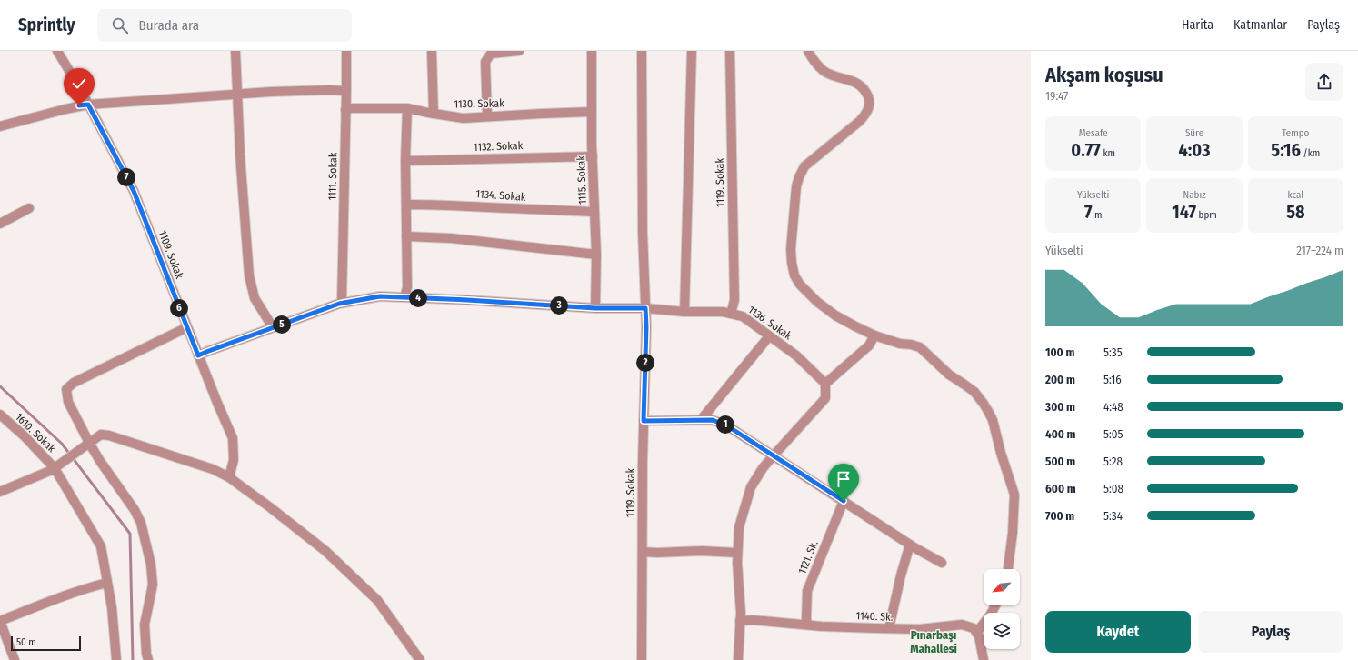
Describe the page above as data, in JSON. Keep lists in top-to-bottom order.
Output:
{
  "streets": {
    "street": [
      "1130. Sokak",
      "1132. Sokak",
      "1111. Sokak",
      "1115. Sokak",
      "1119. Sokak",
      "1134. Sokak",
      "1109. Sokak",
      "1136. Sokak",
      "1610. Sokak",
      "1121. Sk.",
      "1140. Sk."
    ]
  },
  "crossings": [
    ["1130. Sokak", "1111. Sokak"],
    ["1130. Sokak", "1115. Sokak"],
    ["1132. Sokak", "1115. Sokak"],
    ["1111. Sokak", "1136. Sokak"],
    ["1115. Sokak", "1134. Sokak"],
    ["1115. Sokak", "1136. Sokak"],
    ["1119. Sokak", "1136. Sokak"],
    ["1109. Sokak", "1136. Sokak"],
    ["1121. Sk.", "1140. Sk."]
  ],
  "districts": ["Pınarbaşı Mahallesi"],
  "scale_bar": "50 m",
  "north": "bottom left",
  "page": {
    "header": "Sprintly",
    "search": "Burada ara",
    "nav": ["Harita", "Katmanlar", "Paylaş"],
    "heading": ["Akşam koşusu", "19:47"],
    "stats": [
      ["Mesafe", "0.77 km"],
      ["Süre", "4:03"],
      ["Tempo", "5:16 /km"],
      ["Yükselti", "7 m"],
      ["Nabız", "147 bpm"],
      ["kcal", "58"]
    ],
    "pins": [
      "7",
      "4",
      "3",
      "6",
      "5",
      "2",
      "1"
    ],
    "chart": ["Yükselti", "217–224 m"],
    "list": [
      {
        "name": "100 m",
        "note": "5:35"
      },
      {
        "name": "200 m",
        "note": "5:16"
      },
      {
        "name": "300 m",
        "note": "4:48"
      },
      {
        "name": "400 m",
        "note": "5:05"
      },
      {
        "name": "500 m",
        "note": "5:28"
      },
      {
        "name": "600 m",
        "note": "5:08"
      },
      {
        "name": "700 m",
        "note": "5:34"
      }
    ],
    "buttons": ["Kaydet", "Paylaş"],
    "scale": "50 m"
  }
}
